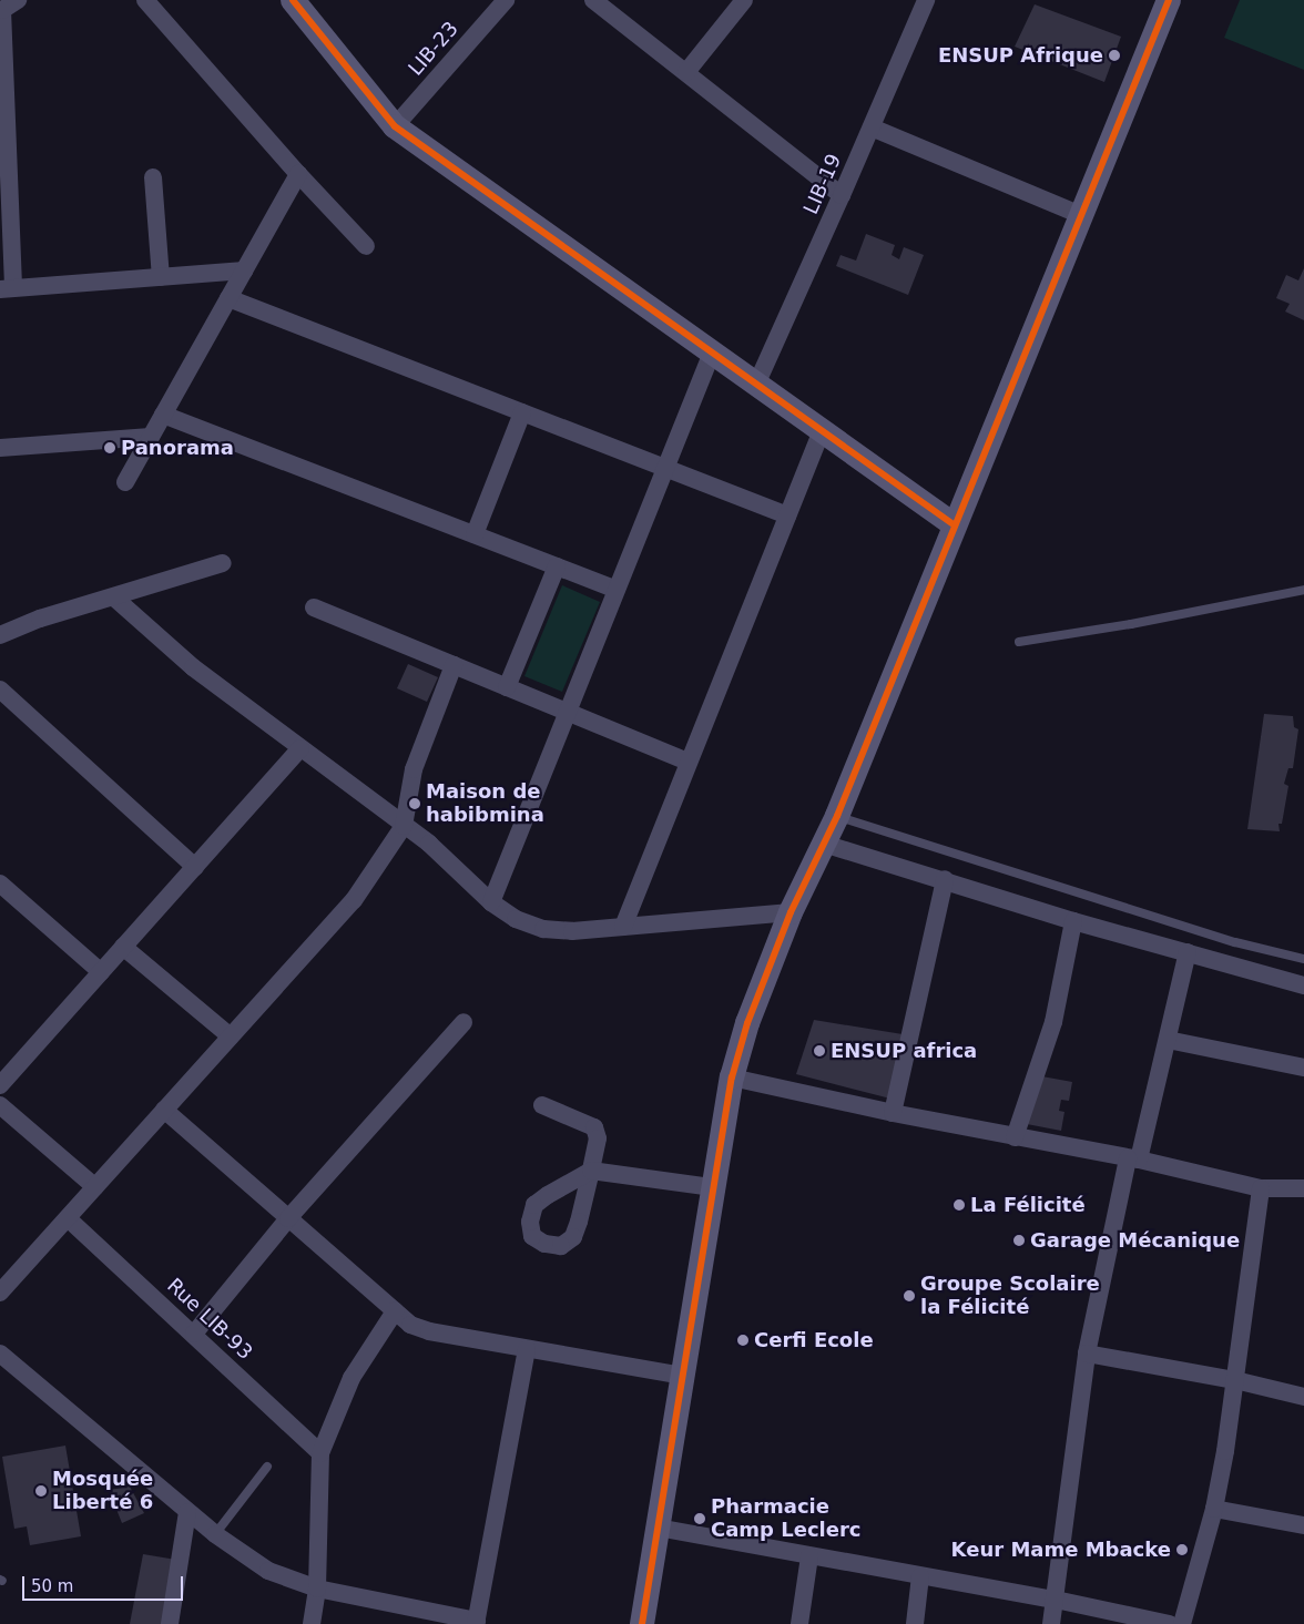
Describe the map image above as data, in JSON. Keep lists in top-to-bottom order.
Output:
{
  "streets": {
    "street": ["LIB-23", "LIB-19", "Rue LIB-93"]
  },
  "places": [
    "ENSUP Afrique",
    "Panorama",
    "Maison de habibmina",
    "ENSUP africa",
    "La Félicité",
    "Garage Mécanique",
    "Groupe Scolaire la Félicité",
    "Cerfi Ecole",
    "Mosquée Liberté 6",
    "Pharmacie Camp Leclerc",
    "Keur Mame Mbacke"
  ],
  "scale_bar": "50 m"
}
